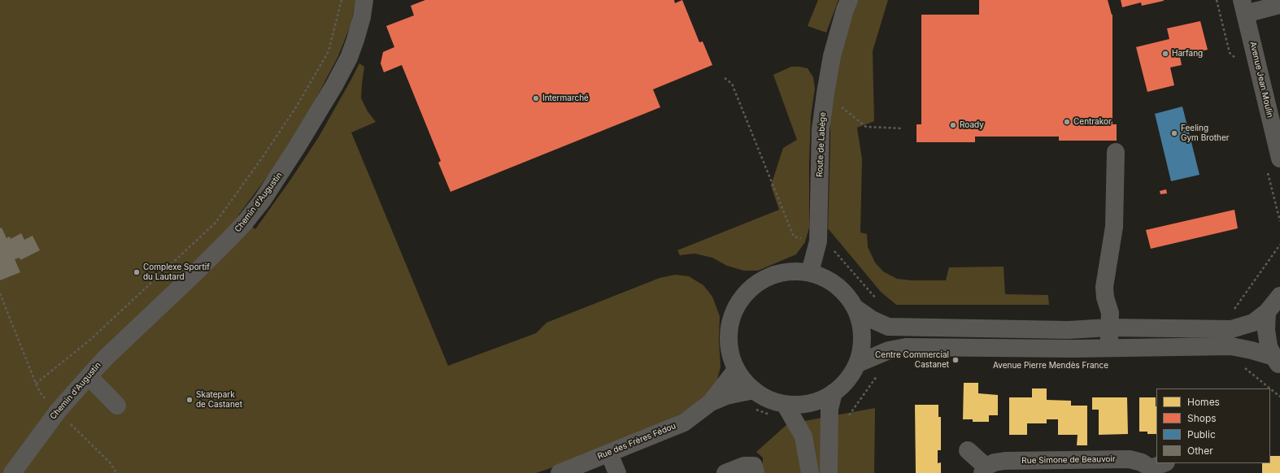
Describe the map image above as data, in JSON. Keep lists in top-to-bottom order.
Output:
{
  "streets": {
    "street": [
      "Avenue Jean Moulin",
      "Route de Labège",
      "Chemin d'Augustin",
      "Avenue Pierre Mendès France",
      "Rue des Frères Fédou",
      "Rue Simone de Beauvoir"
    ]
  },
  "places": [
    "Harfang",
    "Intermarché",
    "Centrakor",
    "Roady",
    "Feeling Gym Brother",
    "Complexe Sportif du Lautard",
    "Centre Commercial Castanet",
    "Skatepark de Castanet"
  ],
  "legend": [
    "Homes",
    "Shops",
    "Public",
    "Other"
  ]
}
